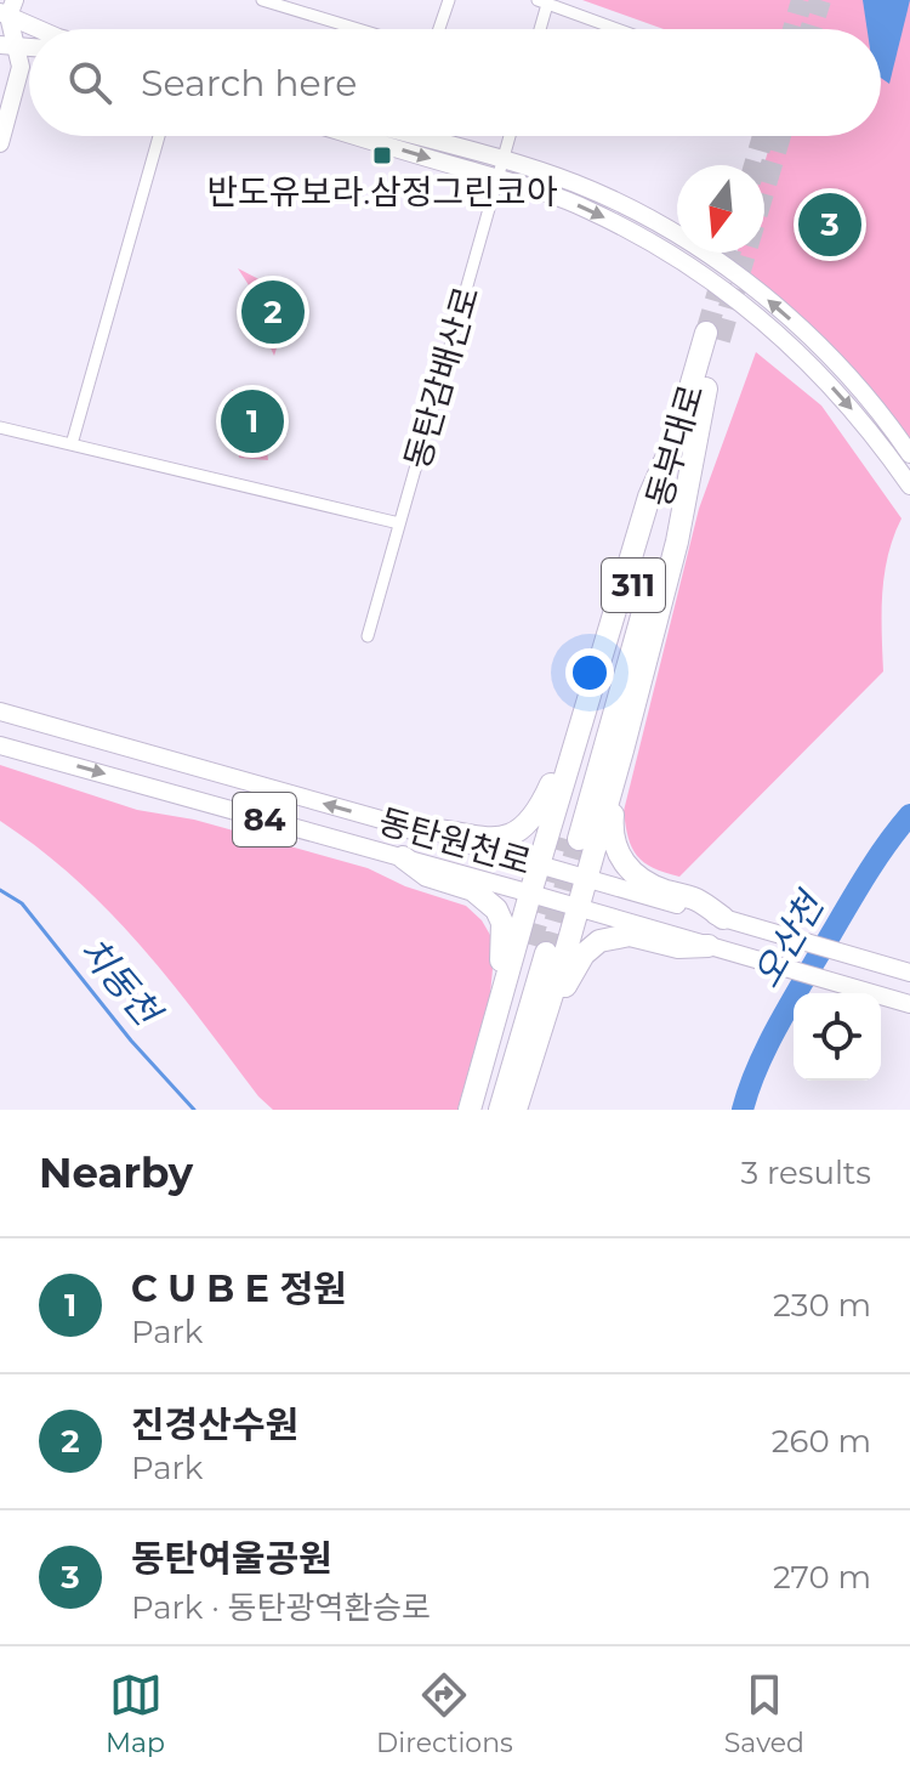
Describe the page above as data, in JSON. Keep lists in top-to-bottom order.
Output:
{
  "streets": {
    "highway": ["동부대로", "311"],
    "main road": ["84", "동탄원천로"],
    "street": ["동탄감배산로"]
  },
  "water": ["오산천", "치동천"],
  "places": {
    "transit": ["반도유보라.삼정그린코아"]
  },
  "north": "bottom",
  "page": {
    "search": "Search here",
    "pins": ["3", "2", "1"],
    "heading": ["Nearby", "3 results"],
    "list": [
      {
        "mark": "1",
        "name": "C U B E 정원",
        "note": "Park",
        "value": "230 m"
      },
      {
        "mark": "2",
        "name": "진경산수원",
        "note": "Park",
        "value": "260 m"
      },
      {
        "mark": "3",
        "name": "동탄여울공원",
        "note": "Park · 동탄광역환승로",
        "value": "270 m"
      }
    ],
    "nav": ["Map", "Directions", "Saved"]
  }
}
